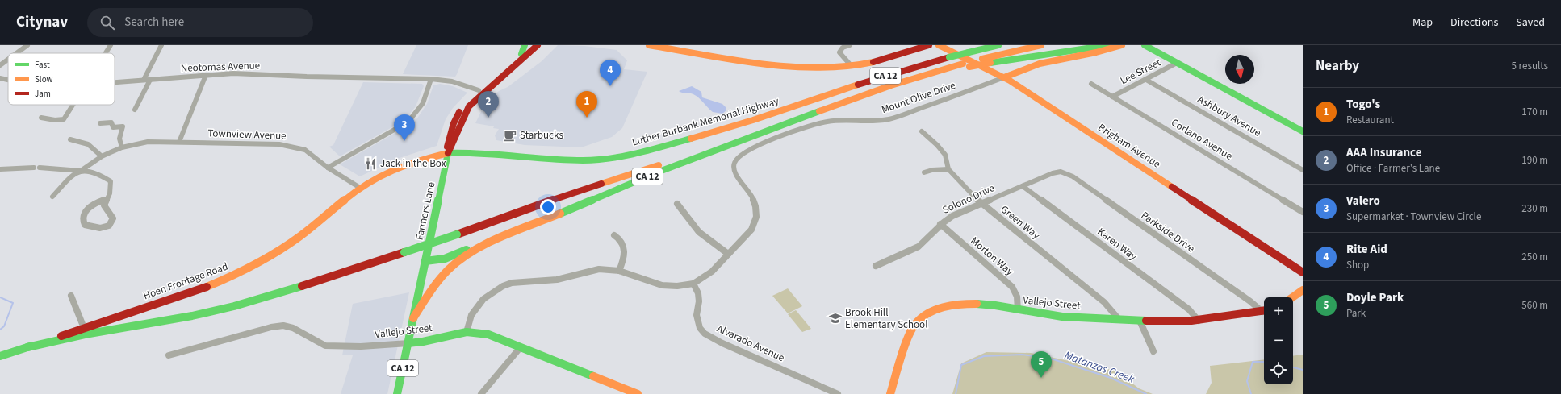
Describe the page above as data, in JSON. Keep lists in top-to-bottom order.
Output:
{
  "streets": {
    "main road": [
      "CA 12",
      "Luther Burbank Memorial Highway",
      "Brigham Avenue",
      "Farmers Lane",
      "Hoen Frontage Road",
      "Vallejo Street"
    ],
    "street": [
      "Neotomas Avenue",
      "Lee Street",
      "Mount Olive Drive",
      "Ashbury Avenue",
      "Townview Avenue",
      "Corlano Avenue",
      "Solono Drive",
      "Green Way",
      "Parkside Drive",
      "Karen Way",
      "Morton Way",
      "Alvarado Avenue"
    ]
  },
  "crossings": [
    ["Neotomas Avenue", "Farmers Lane"],
    ["Lee Street", "Ashbury Avenue"],
    ["Lee Street", "Corlano Avenue"],
    ["CA 12", "Farmers Lane"],
    ["Mount Olive Drive", "Brigham Avenue"],
    ["Mount Olive Drive", "Vallejo Street"],
    ["Mount Olive Drive", "Alvarado Avenue"],
    ["Luther Burbank Memorial Highway", "Farmers Lane"],
    ["Luther Burbank Memorial Highway", "Hoen Frontage Road"],
    ["Townview Avenue", "Hoen Frontage Road"],
    ["Solono Drive", "Green Way"],
    ["Solono Drive", "Parkside Drive"],
    ["Solono Drive", "Karen Way"],
    ["Solono Drive", "Morton Way"],
    ["Farmers Lane", "Hoen Frontage Road"],
    ["Farmers Lane", "Vallejo Street"],
    ["Green Way", "Vallejo Street"],
    ["Parkside Drive", "Vallejo Street"],
    ["Karen Way", "Vallejo Street"],
    ["Morton Way", "Vallejo Street"]
  ],
  "water": ["Matanzas Creek"],
  "places": {
    "cafe": ["Starbucks"],
    "restaurant": ["Jack in the Box"],
    "school or university": ["Brook Hill Elementary School"]
  },
  "legend": ["Fast", "Slow", "Jam"],
  "north": "bottom",
  "page": {
    "header": "Citynav",
    "search": "Search here",
    "nav": ["Map", "Directions", "Saved"],
    "heading": ["Nearby", "5 results"],
    "pins": [
      "4",
      "1",
      "2",
      "3",
      "5"
    ],
    "list": [
      {
        "mark": "1",
        "name": "Togo's",
        "note": "Restaurant",
        "value": "170 m"
      },
      {
        "mark": "2",
        "name": "AAA Insurance",
        "note": "Office · Farmer's Lane",
        "value": "190 m"
      },
      {
        "mark": "3",
        "name": "Valero",
        "note": "Supermarket · Townview Circle",
        "value": "230 m"
      },
      {
        "mark": "4",
        "name": "Rite Aid",
        "note": "Shop",
        "value": "250 m"
      },
      {
        "mark": "5",
        "name": "Doyle Park",
        "note": "Park",
        "value": "560 m"
      }
    ],
    "map_buttons": ["+", "−"]
  }
}
